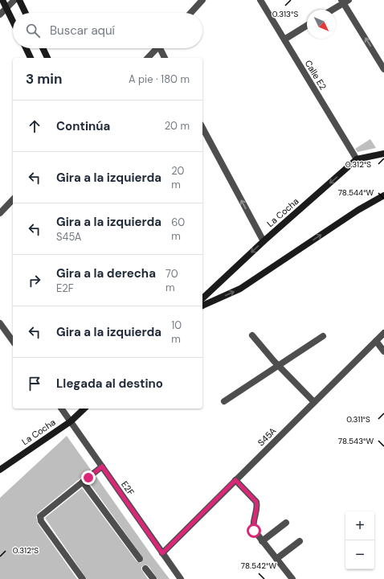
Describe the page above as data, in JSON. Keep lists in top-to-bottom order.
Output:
{
  "streets": {
    "street": [
      "Calle E2",
      "La Cocha",
      "S45A",
      "E2F"
    ]
  },
  "crossings": [
    ["Calle E2", "La Cocha"],
    ["La Cocha", "E2F"],
    ["S45A", "E2F"]
  ],
  "north": "bottom right",
  "page": {
    "search": "Buscar aquí",
    "heading": ["3 min", "A pie · 180 m"],
    "list": [
      ["Continúa", "20 m"],
      ["Gira a la izquierda", "20 m"],
      ["Gira a la izquierda", "S45A", "60 m"],
      ["Gira a la derecha", "E2F", "70 m"],
      ["Gira a la izquierda", "10 m"],
      "Llegada al destino"
    ],
    "map_buttons": ["+", "−"]
  },
  "coordinates": [
    "0.313°S",
    "0.312°S",
    "78.544°W",
    "0.311°S",
    "78.543°W",
    "78.542°W"
  ]
}
